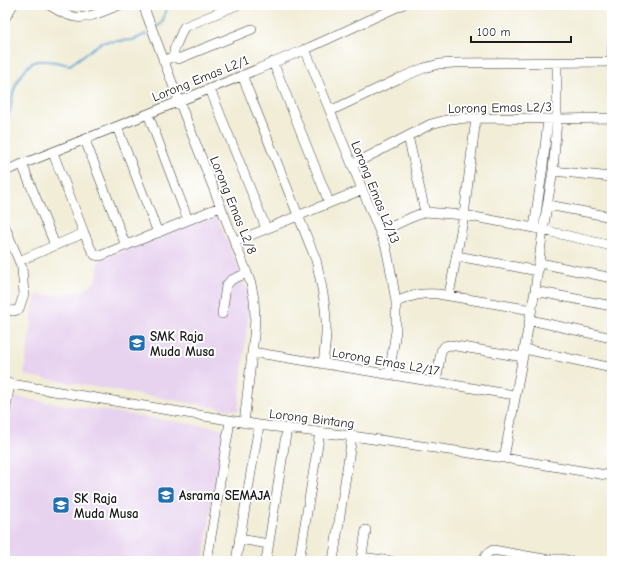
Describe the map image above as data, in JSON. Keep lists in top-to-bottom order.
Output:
{
  "streets": {
    "street": [
      "Lorong Emas L2/1",
      "Lorong Emas L2/3",
      "Lorong Emas L2/13",
      "Lorong Emas L2/8",
      "Lorong Emas L2/17",
      "Lorong Bintang"
    ]
  },
  "crossings": [
    ["Lorong Emas L2/1", "Lorong Emas L2/13"],
    ["Lorong Emas L2/1", "Lorong Emas L2/8"],
    ["Lorong Emas L2/3", "Lorong Emas L2/13"],
    ["Lorong Emas L2/13", "Lorong Emas L2/17"],
    ["Lorong Emas L2/8", "Lorong Emas L2/17"],
    ["Lorong Emas L2/8", "Lorong Bintang"]
  ],
  "places": {
    "school or university": ["SMK Raja Muda Musa", "Asrama SEMAJA", "SK Raja Muda Musa"]
  },
  "scale_bar": "100 m"
}
